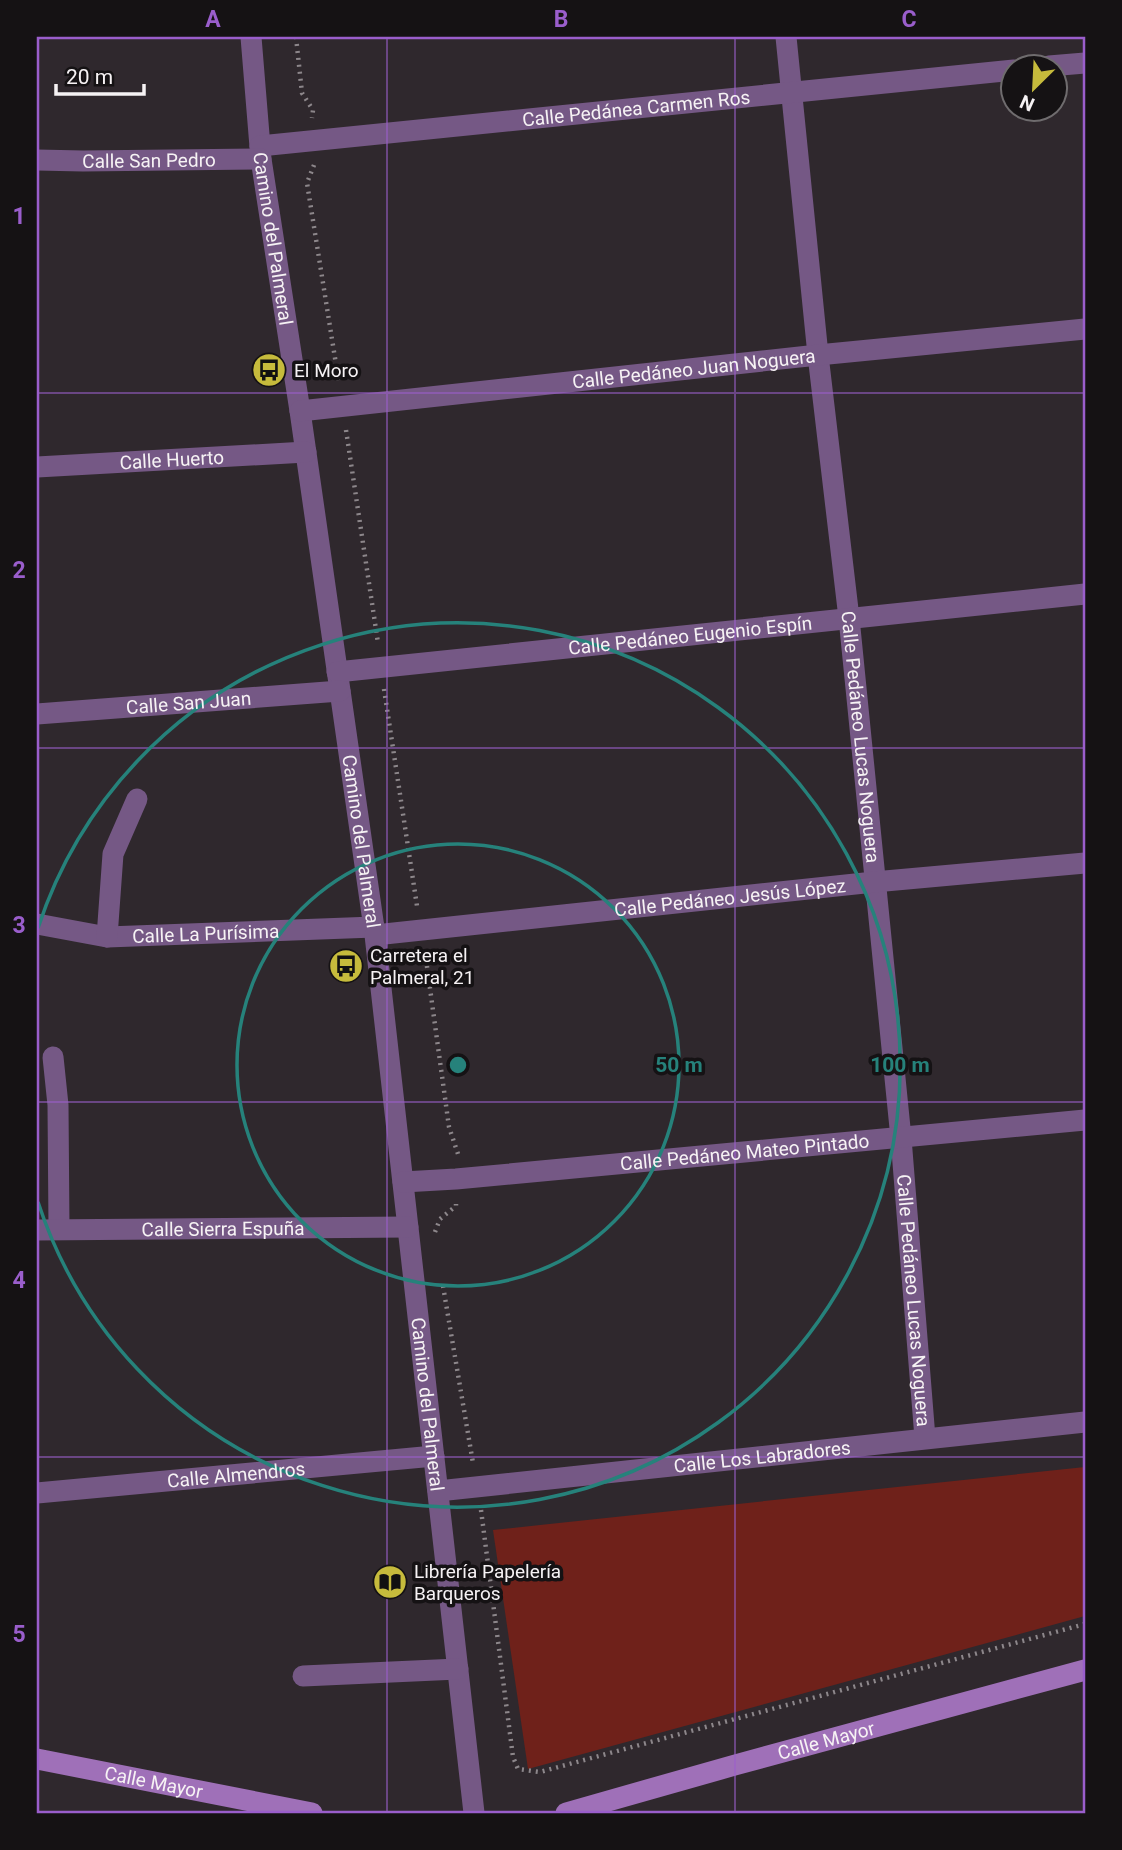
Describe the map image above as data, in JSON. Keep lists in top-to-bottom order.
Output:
{
  "streets": {
    "street": [
      "Calle Pedánea Carmen Ros",
      "Calle San Pedro",
      "Camino del Palmeral",
      "Calle Pedáneo Juan Noguera",
      "Calle Huerto",
      "Calle Pedáneo Eugenio Espín",
      "Calle San Juan",
      "Calle Pedáneo Lucas Noguera",
      "Calle Pedáneo Jesús López",
      "Calle La Purísima",
      "Calle Pedáneo Mateo Pintado",
      "Calle Sierra Espuña",
      "Calle Los Labradores",
      "Calle Almendros",
      "Calle Mayor"
    ]
  },
  "crossings": [
    ["Calle Pedánea Carmen Ros", "Calle San Pedro"],
    ["Calle Pedánea Carmen Ros", "Camino del Palmeral"],
    ["Calle Pedánea Carmen Ros", "Calle Pedáneo Lucas Noguera"],
    ["Calle San Pedro", "Camino del Palmeral"],
    ["Camino del Palmeral", "Calle Pedáneo Juan Noguera"],
    ["Camino del Palmeral", "Calle Huerto"],
    ["Camino del Palmeral", "Calle Pedáneo Eugenio Espín"],
    ["Camino del Palmeral", "Calle San Juan"],
    ["Camino del Palmeral", "Calle Pedáneo Jesús López"],
    ["Camino del Palmeral", "Calle La Purísima"],
    ["Camino del Palmeral", "Calle Pedáneo Mateo Pintado"],
    ["Camino del Palmeral", "Calle Sierra Espuña"],
    ["Camino del Palmeral", "Calle Los Labradores"],
    ["Camino del Palmeral", "Calle Almendros"],
    ["Calle Pedáneo Juan Noguera", "Calle Pedáneo Lucas Noguera"],
    ["Calle Pedáneo Eugenio Espín", "Calle San Juan"],
    ["Calle Pedáneo Eugenio Espín", "Calle Pedáneo Lucas Noguera"],
    ["Calle Pedáneo Lucas Noguera", "Calle Pedáneo Jesús López"],
    ["Calle Pedáneo Lucas Noguera", "Calle Pedáneo Mateo Pintado"],
    ["Calle Pedáneo Lucas Noguera", "Calle Los Labradores"],
    ["Calle Pedáneo Jesús López", "Calle La Purísima"]
  ],
  "places": {
    "bus stop": ["El Moro", "Carretera el Palmeral, 21"],
    "library": ["Librería Papelería Barqueros"]
  },
  "scale_bar": "20 m",
  "north": "bottom left",
  "grid": {
    "columns": ["A", "B", "C"],
    "rows": [
      "1",
      "2",
      "3",
      "4",
      "5"
    ]
  },
  "rings": ["50 m", "100 m"]
}
